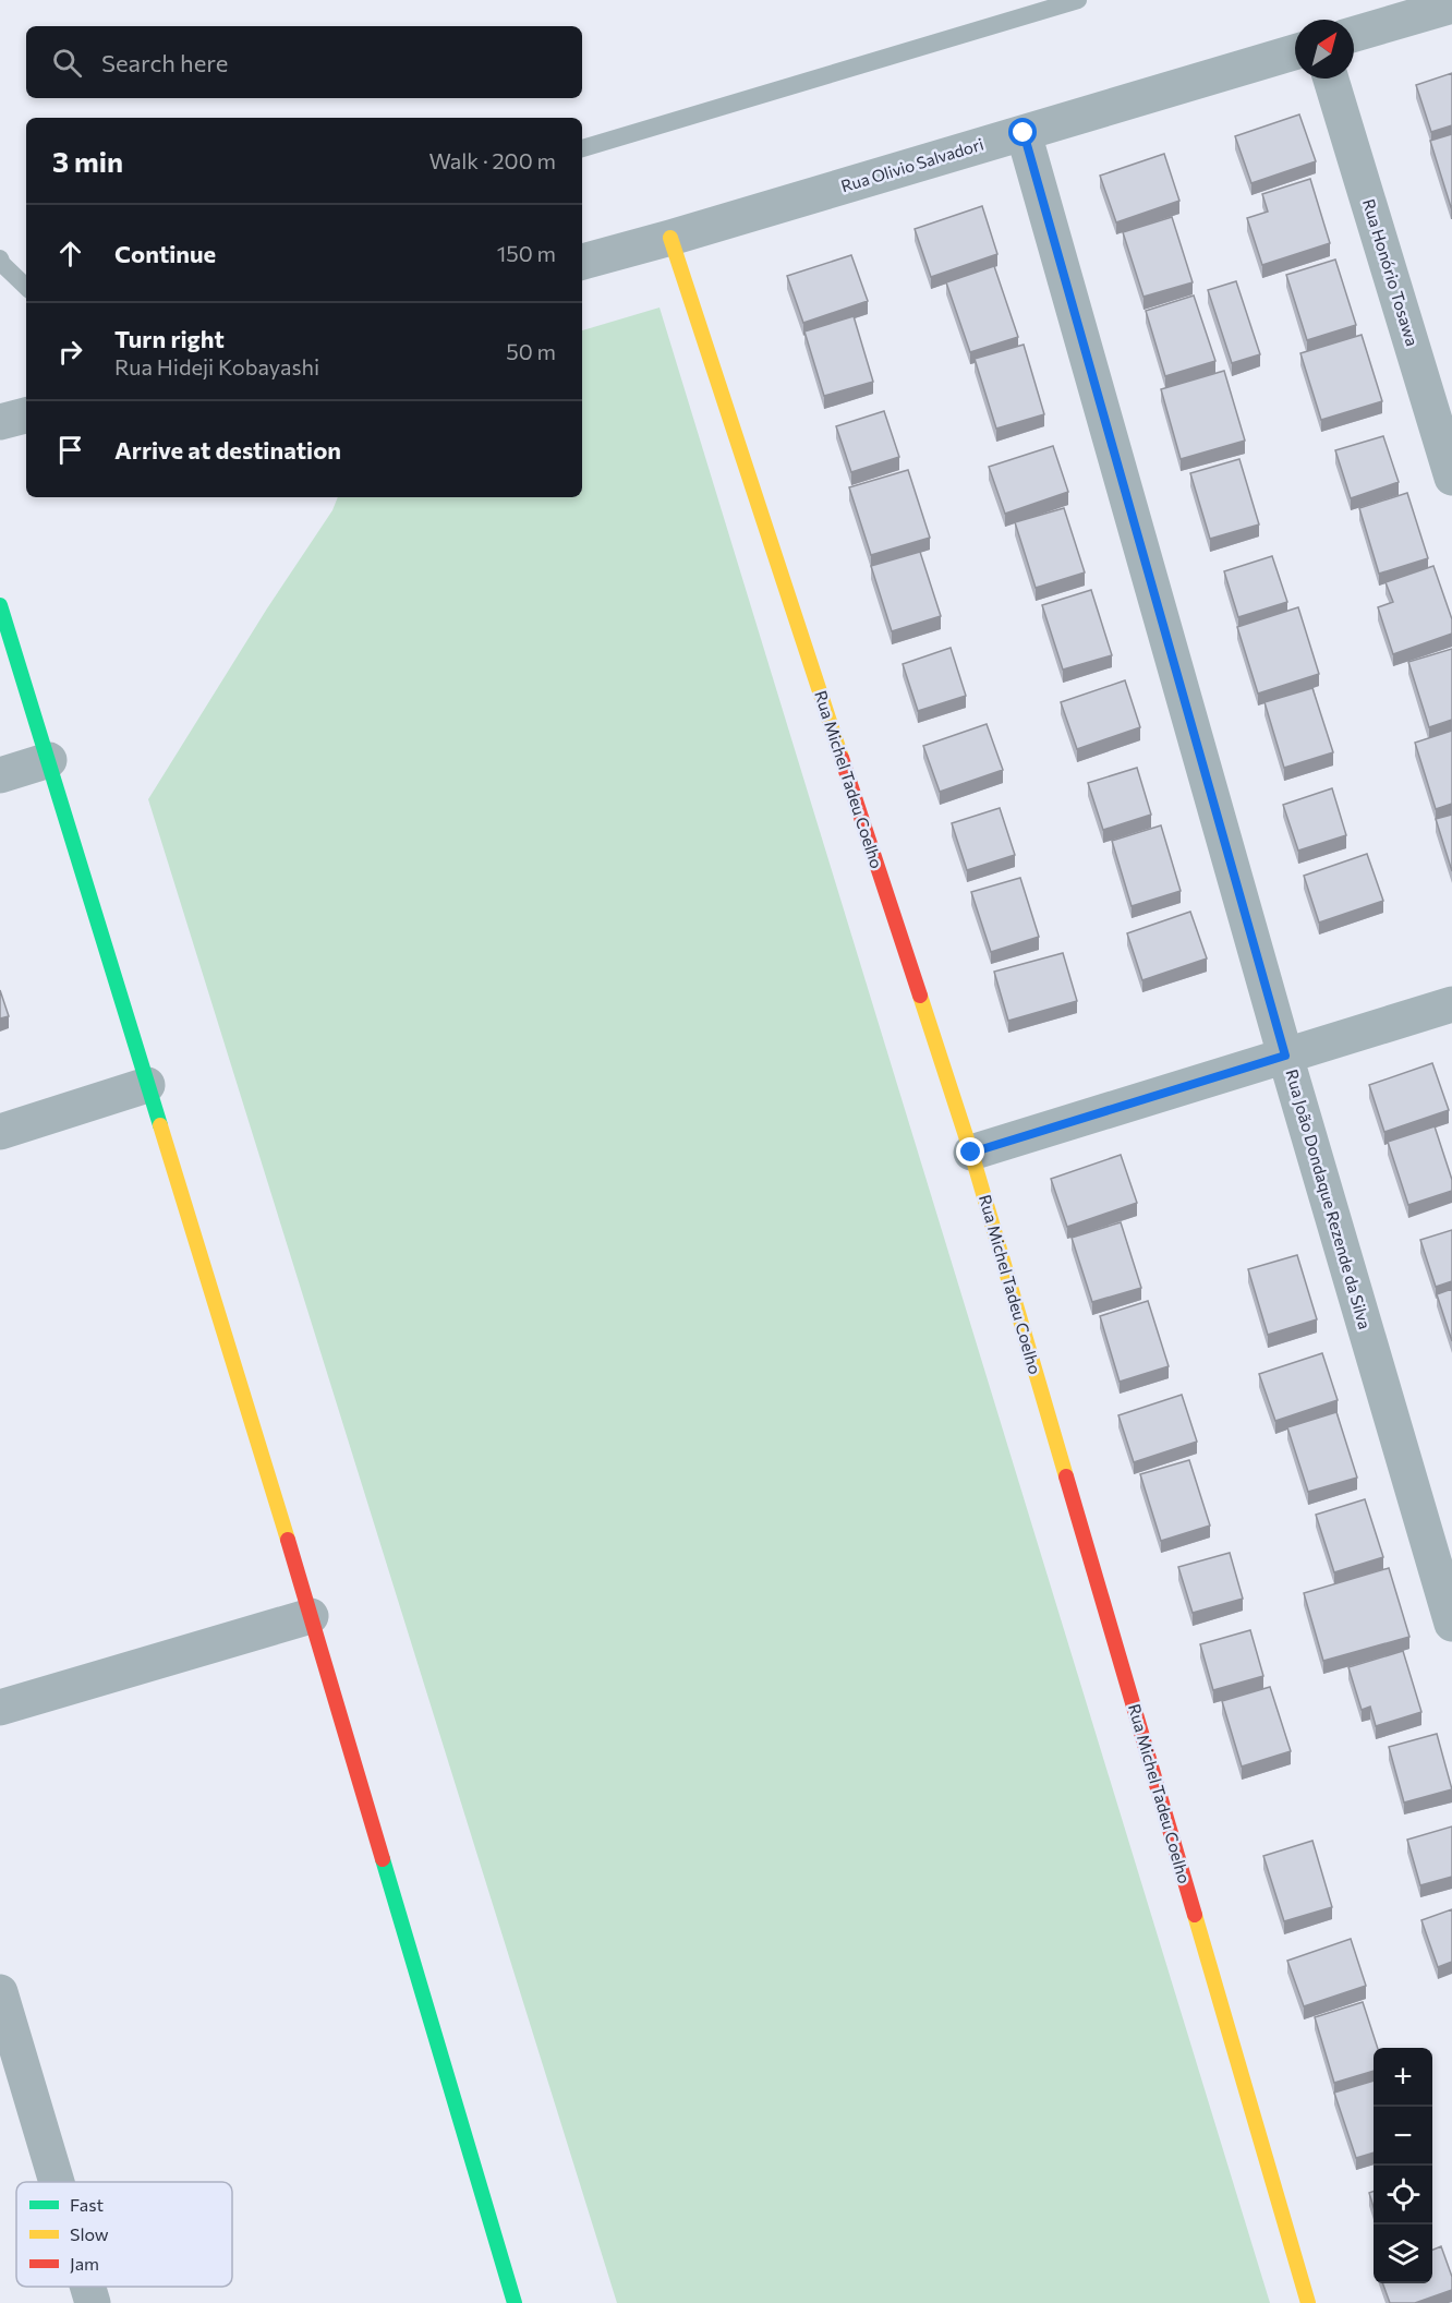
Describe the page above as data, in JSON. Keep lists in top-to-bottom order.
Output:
{
  "streets": {
    "street": [
      "Rua Olivio Salvadori",
      "Rua Honório Tosawa",
      "Rua Michel Tadeu Coelho",
      "Rua João Dondaque Rezende da Silva"
    ]
  },
  "crossings": [
    ["Rua Olivio Salvadori", "Rua Michel Tadeu Coelho"],
    ["Rua Olivio Salvadori", "Rua João Dondaque Rezende da Silva"]
  ],
  "legend": ["Fast", "Slow", "Jam"],
  "north": "top right",
  "page": {
    "search": "Search here",
    "heading": ["3 min", "Walk · 200 m"],
    "list": [
      ["Continue", "150 m"],
      ["Turn right", "Rua Hideji Kobayashi", "50 m"],
      "Arrive at destination"
    ],
    "map_buttons": ["+", "−"]
  }
}
